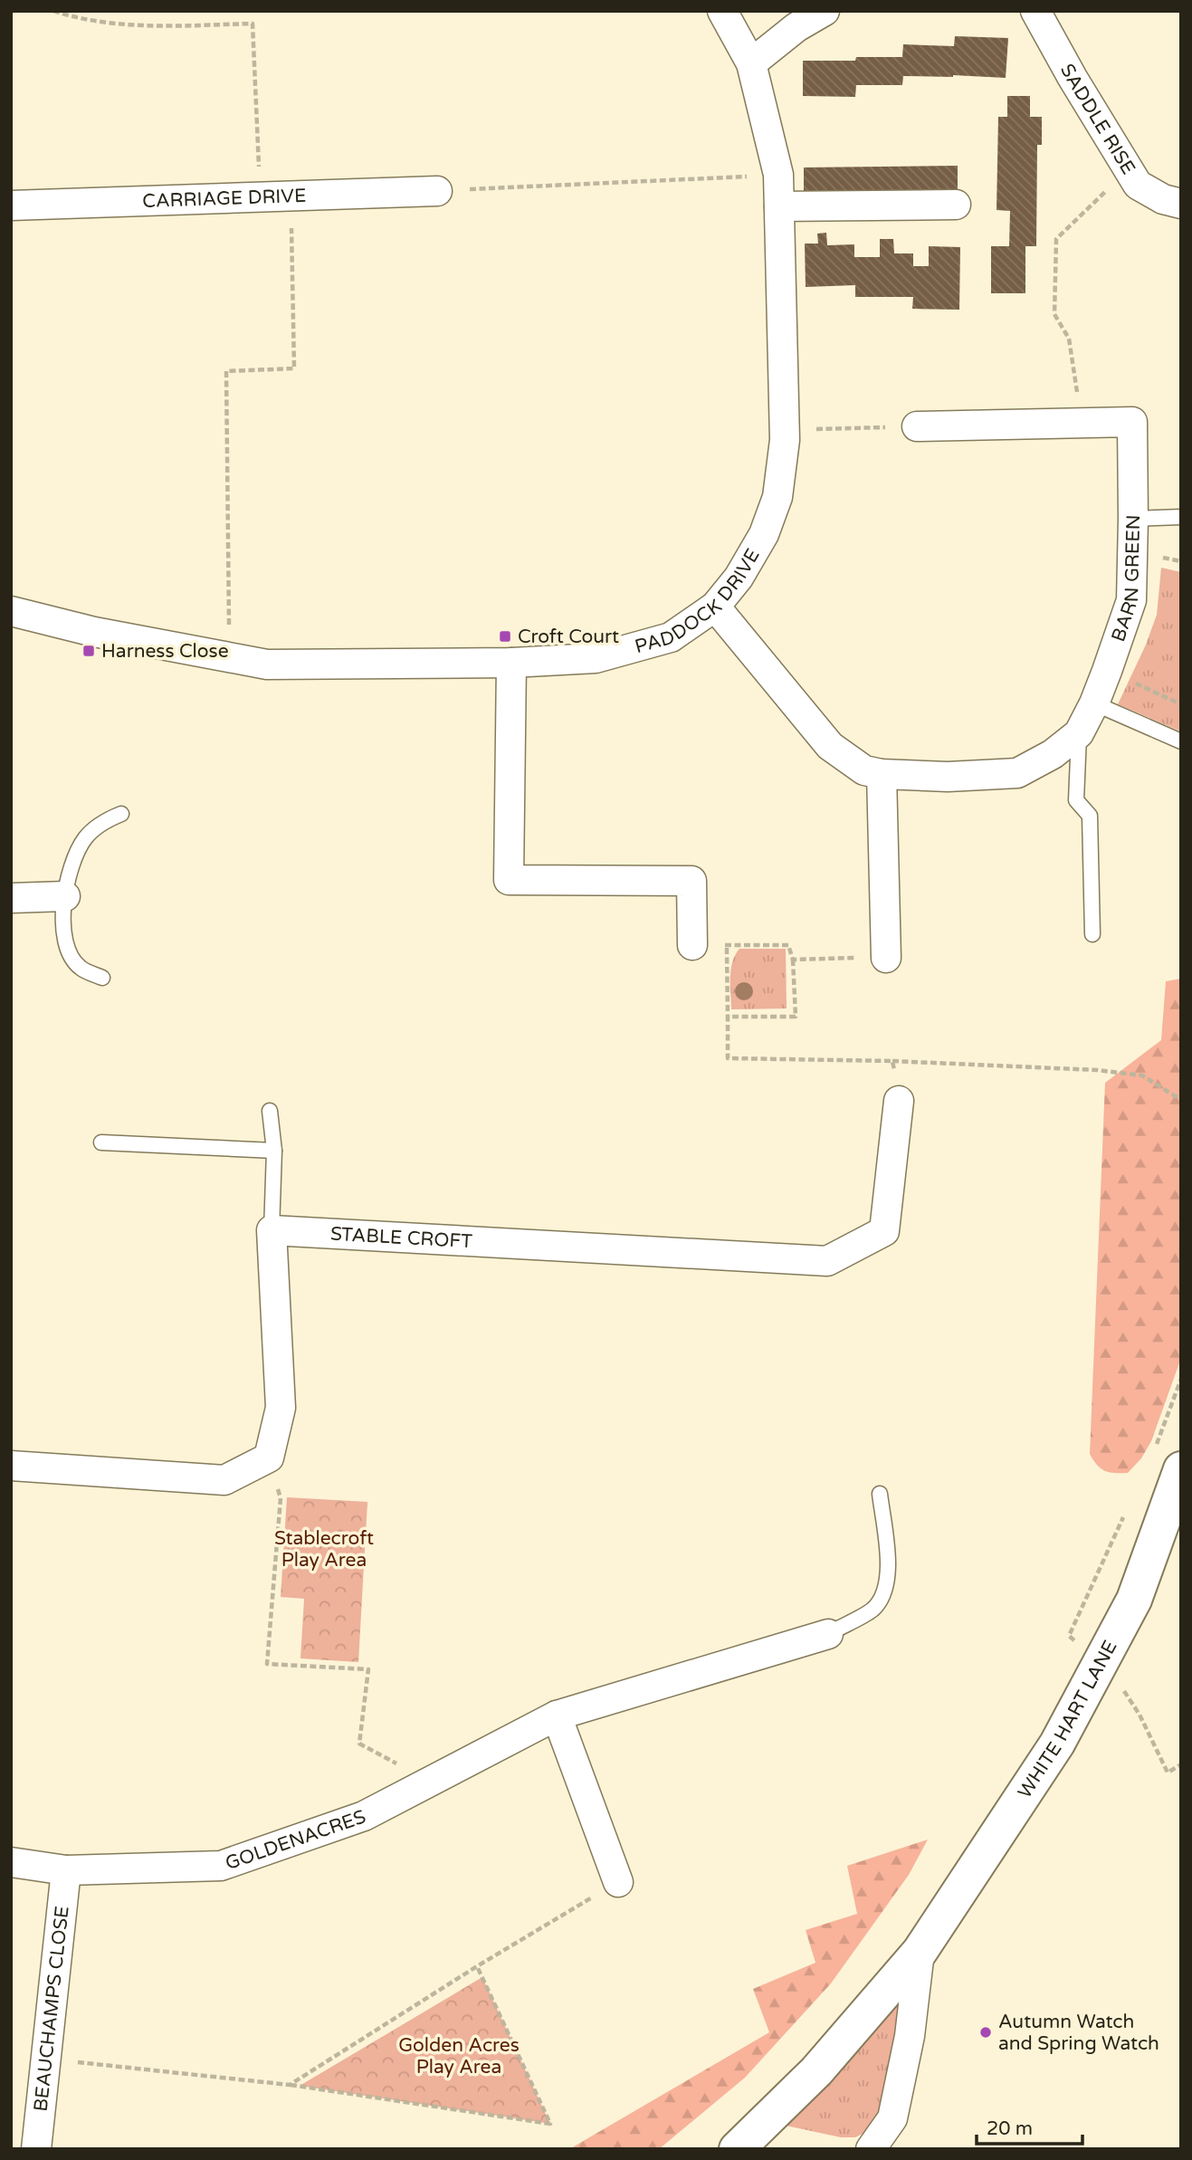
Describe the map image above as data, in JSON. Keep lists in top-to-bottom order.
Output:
{
  "streets": {
    "street": [
      "SADDLE RISE",
      "CARRIAGE DRIVE",
      "BARN GREEN",
      "PADDOCK DRIVE",
      "STABLE CROFT",
      "WHITE HART LANE",
      "GOLDENACRES",
      "BEAUCHAMPS CLOSE"
    ]
  },
  "crossings": [
    ["BARN GREEN", "PADDOCK DRIVE"],
    ["GOLDENACRES", "BEAUCHAMPS CLOSE"]
  ],
  "parks": ["Stablecroft Play Area", "Golden Acres Play Area"],
  "places": {
    "transit": ["Croft Court", "Harness Close"],
    "other": ["Autumn Watch and Spring Watch"]
  },
  "scale_bar": "20 m"
}
